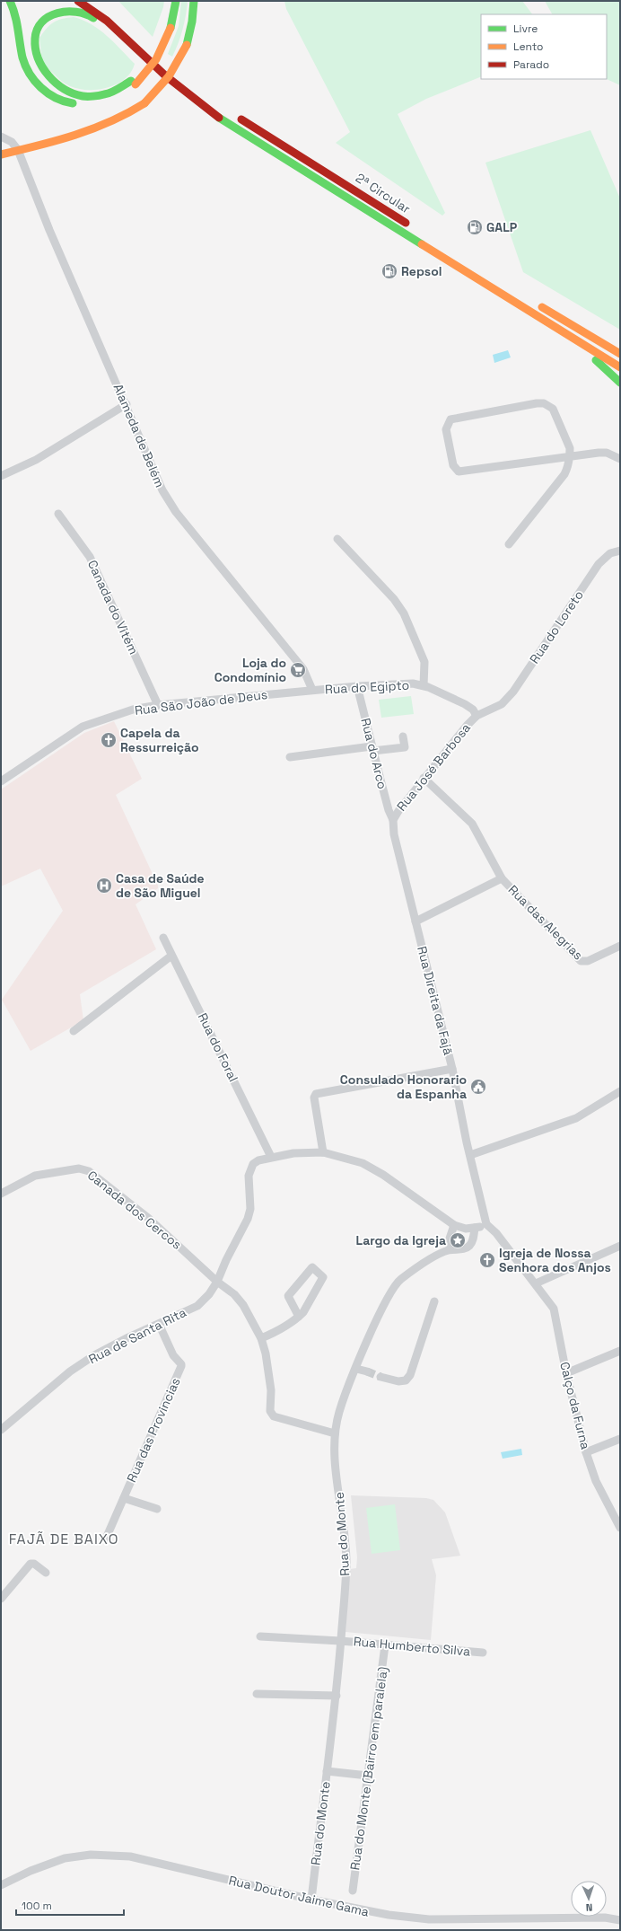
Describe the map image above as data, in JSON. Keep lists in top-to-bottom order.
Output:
{
  "streets": {
    "main road": ["2ª Circular"],
    "street": [
      "Alameda de Belém",
      "Canada do Vitém",
      "Rua do Loreto",
      "Rua do Egipto",
      "Rua São João de Deus",
      "Rua do Arco",
      "Rua José Barbosa",
      "Rua das Alegrias",
      "Rua Direita da Fajã",
      "Rua do Foral",
      "Canada dos Cercos",
      "Rua de Santa Rita",
      "Calço da Furna",
      "Rua das Provincias",
      "Rua do Monte",
      "Rua Humberto Silva",
      "Rua do Monte (Bairro em paralela)",
      "Rua Doutor Jaime Gama"
    ]
  },
  "crossings": [
    ["Alameda de Belém", "Rua do Egipto"],
    ["Alameda de Belém", "Rua São João de Deus"],
    ["Canada do Vitém", "Rua São João de Deus"],
    ["Rua do Loreto", "Rua do Egipto"],
    ["Rua do Loreto", "Rua José Barbosa"],
    ["Rua do Egipto", "Rua São João de Deus"],
    ["Rua do Egipto", "Rua do Arco"],
    ["Rua do Egipto", "Rua José Barbosa"],
    ["Rua do Arco", "Rua José Barbosa"],
    ["Rua do Arco", "Rua Direita da Fajã"],
    ["Rua José Barbosa", "Rua Direita da Fajã"],
    ["Rua das Alegrias", "Rua Direita da Fajã"],
    ["Rua Direita da Fajã", "Calço da Furna"],
    ["Rua do Foral", "Rua de Santa Rita"],
    ["Canada dos Cercos", "Rua de Santa Rita"],
    ["Canada dos Cercos", "Rua do Monte"],
    ["Rua de Santa Rita", "Rua das Provincias"],
    ["Rua do Monte", "Rua Humberto Silva"],
    ["Rua do Monte", "Rua Doutor Jaime Gama"],
    ["Rua Humberto Silva", "Rua do Monte (Bairro em paralela)"]
  ],
  "districts": ["FAJÃ DE BAIXO"],
  "places": {
    "fuel station": ["GALP", "Repsol"],
    "supermarket": ["Loja do Condomínio"],
    "church": ["Capela da Ressurreição", "Igreja de Nossa Senhora dos Anjos"],
    "hospital": ["Casa de Saúde de São Miguel"],
    "public building": ["Consulado Honorario da Espanha"],
    "place": ["Largo da Igreja"]
  },
  "legend": ["Livre", "Lento", "Parado"],
  "scale_bar": "100 m",
  "north": "bottom"
}
